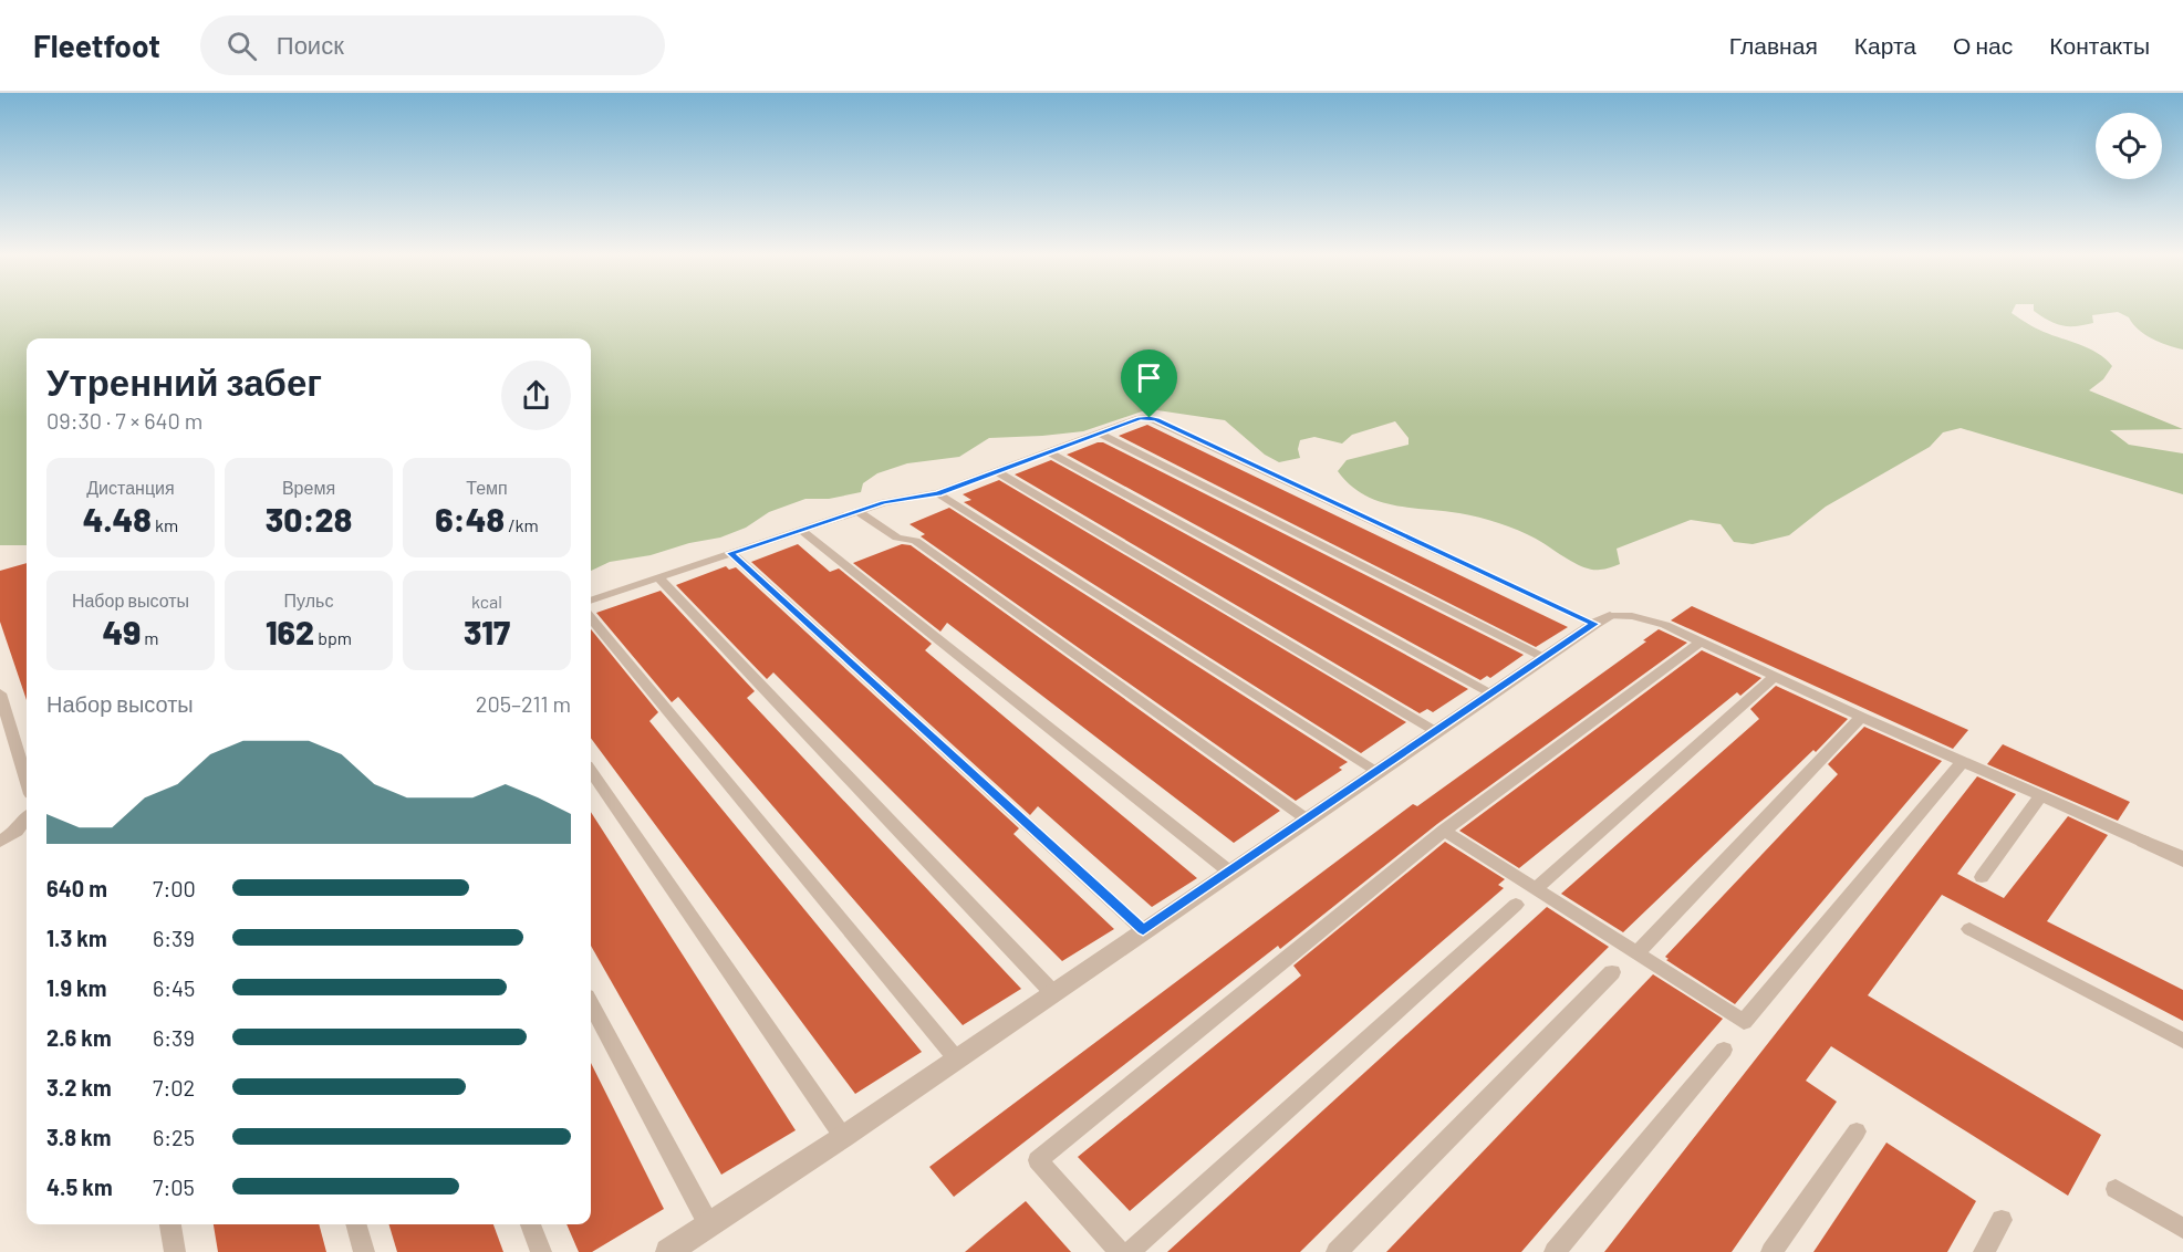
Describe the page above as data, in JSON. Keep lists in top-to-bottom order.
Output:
{
  "page": {
    "header": "Fleetfoot",
    "search": "Поиск",
    "nav": [
      "Главная",
      "Карта",
      "О нас",
      "Контакты"
    ],
    "heading": ["Утренний забег", "09:30 · 7 × 640 m"],
    "stats": [
      ["Дистанция", "4.48 km"],
      ["Время", "30:28"],
      ["Темп", "6:48 /km"],
      ["Набор высоты", "49 m"],
      ["Пульс", "162 bpm"],
      ["kcal", "317"]
    ],
    "chart": ["Набор высоты", "205–211 m"],
    "list": [
      {
        "name": "640 m",
        "note": "7:00"
      },
      {
        "name": "1.3 km",
        "note": "6:39"
      },
      {
        "name": "1.9 km",
        "note": "6:45"
      },
      {
        "name": "2.6 km",
        "note": "6:39"
      },
      {
        "name": "3.2 km",
        "note": "7:02"
      },
      {
        "name": "3.8 km",
        "note": "6:25"
      },
      {
        "name": "4.5 km",
        "note": "7:05"
      }
    ]
  }
}
